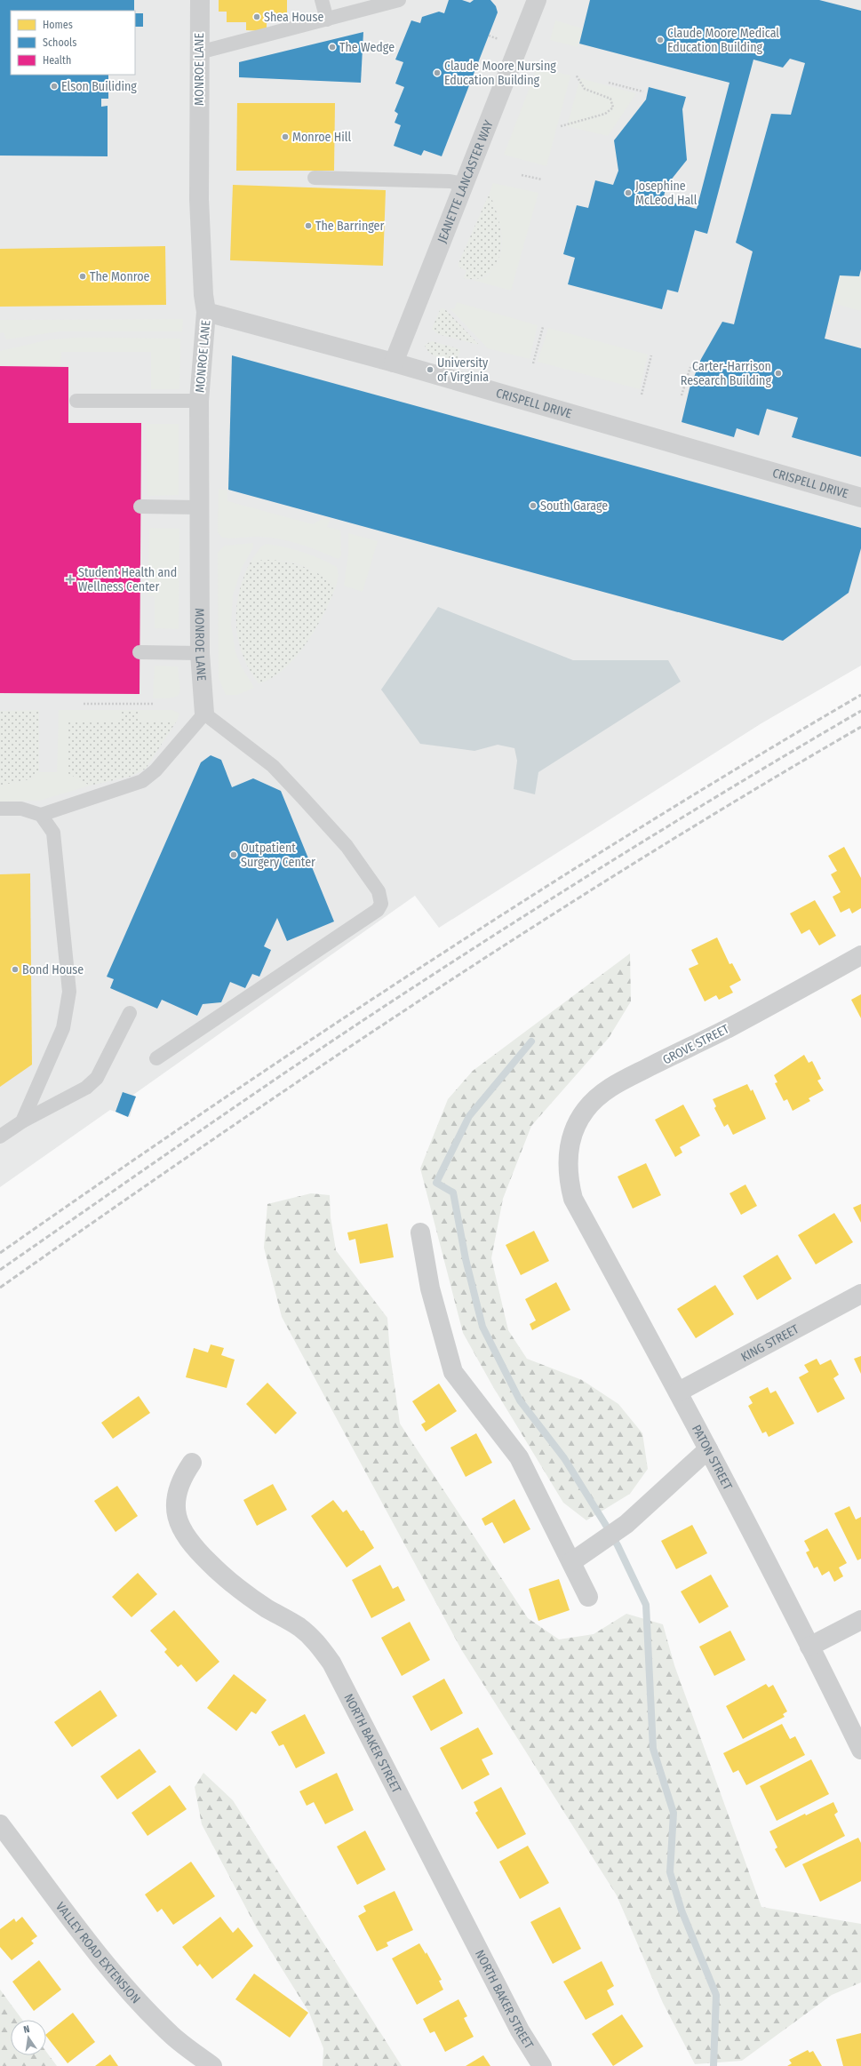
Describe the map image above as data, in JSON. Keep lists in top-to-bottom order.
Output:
{
  "streets": {
    "street": [
      "MONROE LANE",
      "JEANETTE LANCASTER WAY",
      "CRISPELL DRIVE",
      "GROVE STREET",
      "KING STREET",
      "PATON STREET",
      "NORTH BAKER STREET",
      "VALLEY ROAD EXTENSION"
    ]
  },
  "crossings": [
    ["MONROE LANE", "CRISPELL DRIVE"],
    ["JEANETTE LANCASTER WAY", "CRISPELL DRIVE"],
    ["GROVE STREET", "PATON STREET"],
    ["KING STREET", "PATON STREET"]
  ],
  "places": {
    "other": [
      "Shea House",
      "Claude Moore Medical Education Building",
      "The Wedge",
      "Claude Moore Nursing Education Building",
      "Elson Builiding",
      "Monroe Hill",
      "Josephine McLeod Hall",
      "The Barringer",
      "The Monroe",
      "University of Virginia",
      "Carter-Harrison Research Building",
      "South Garage",
      "Outpatient Surgery Center",
      "Bond House"
    ],
    "health": ["Student Health and Wellness Center"]
  },
  "legend": ["Homes", "Schools", "Health"],
  "north": "top"
}
